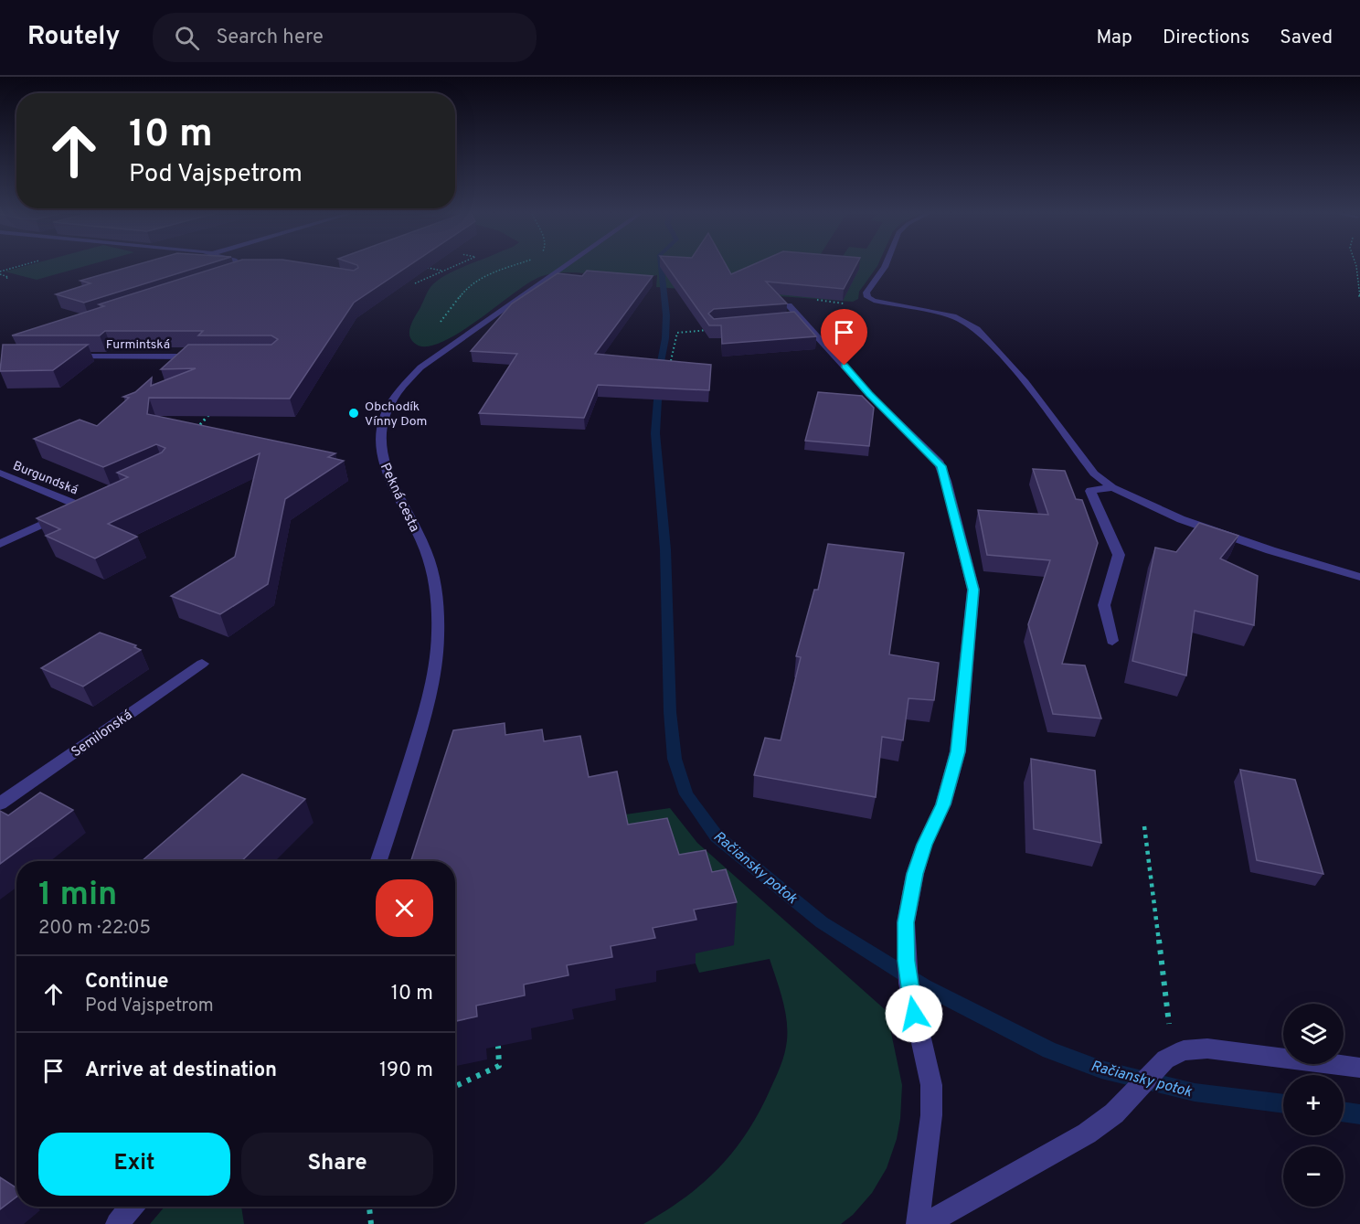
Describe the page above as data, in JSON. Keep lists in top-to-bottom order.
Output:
{
  "streets": {
    "street": [
      "Furmintská",
      "Burgundská",
      "Pekná cesta",
      "Semilonská"
    ]
  },
  "water": ["Račiansky potok"],
  "places": ["Obchodík Vínny Dom"],
  "page": {
    "header": "Routely",
    "search": "Search here",
    "nav": ["Map", "Directions", "Saved"],
    "turn": ["10 m", "Pod Vajspetrom"],
    "heading": ["1 min", "200 m · 22:05"],
    "list": [
      {
        "name": "Continue",
        "note": "Pod Vajspetrom",
        "value": "10 m"
      },
      {
        "name": "Arrive at destination",
        "value": "190 m"
      }
    ],
    "map_buttons": ["+", "−"],
    "buttons": ["Exit", "Share"]
  }
}
